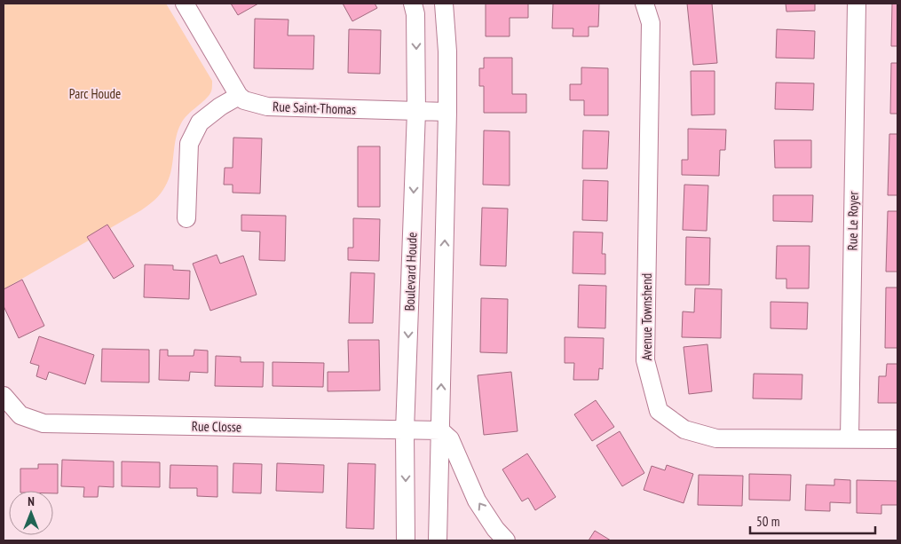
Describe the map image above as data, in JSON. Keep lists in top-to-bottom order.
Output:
{
  "streets": {
    "street": [
      "Rue Saint-Thomas",
      "Rue Le Royer",
      "Boulevard Houde",
      "Avenue Townshend",
      "Rue Closse"
    ]
  },
  "crossings": [
    ["Rue Saint-Thomas", "Boulevard Houde"],
    ["Rue Le Royer", "Avenue Townshend"],
    ["Boulevard Houde", "Rue Closse"]
  ],
  "parks": ["Parc Houde"],
  "scale_bar": "50 m",
  "north": "top"
}
